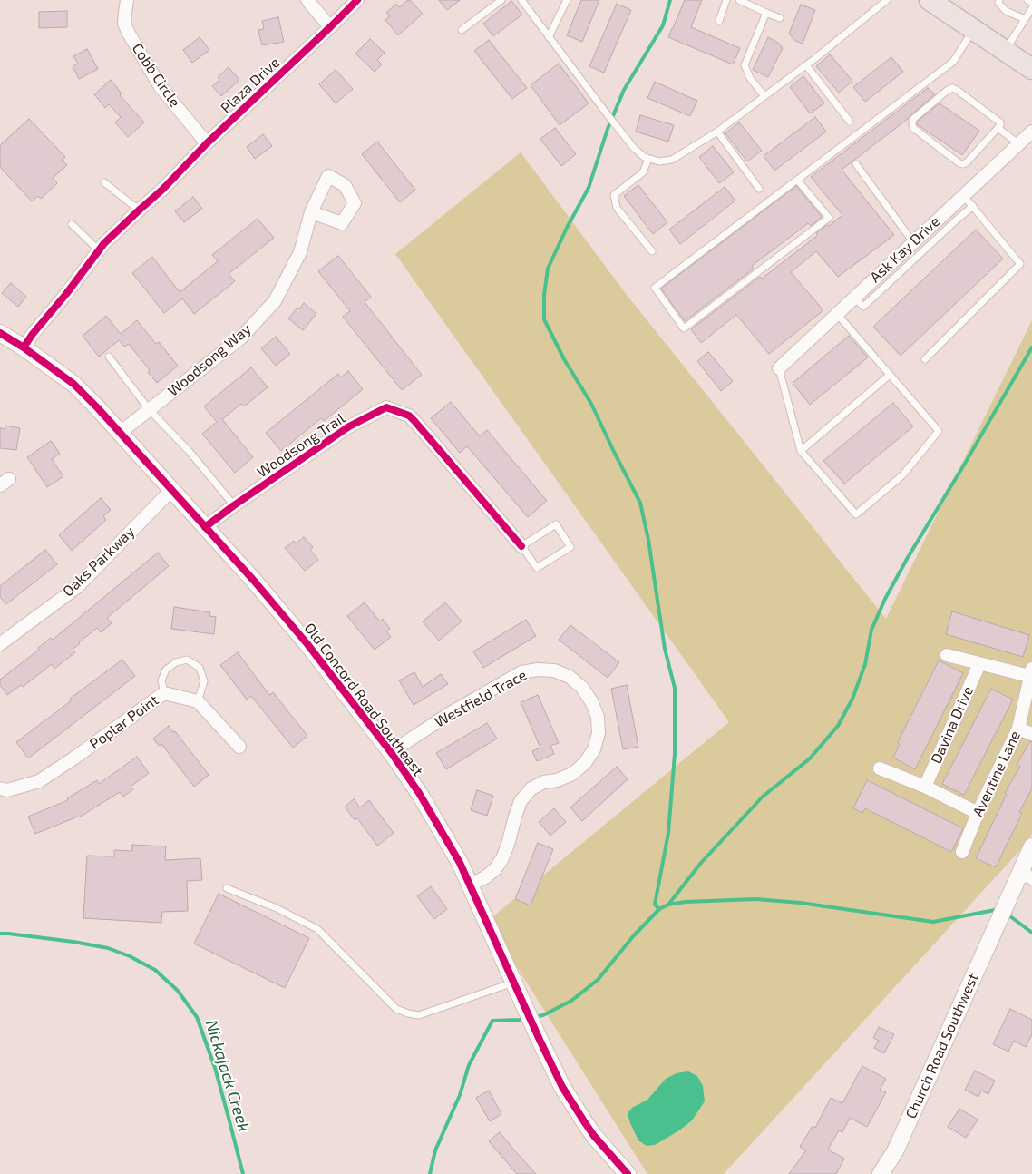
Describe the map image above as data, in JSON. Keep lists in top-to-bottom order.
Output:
{
  "streets": {
    "street": [
      "Cobb Circle",
      "Plaza Drive",
      "Ask Kay Drive",
      "Woodsong Way",
      "Woodsong Trail",
      "Oaks Parkway",
      "Westfield Trace",
      "Old Concord Road Southeast",
      "Poplar Point",
      "Davina Drive",
      "Aventine Lane",
      "Church Road Southwest"
    ]
  },
  "crossings": [
    ["Cobb Circle", "Plaza Drive"],
    ["Plaza Drive", "Old Concord Road Southeast"],
    ["Woodsong Way", "Old Concord Road Southeast"],
    ["Woodsong Trail", "Old Concord Road Southeast"],
    ["Oaks Parkway", "Old Concord Road Southeast"],
    ["Westfield Trace", "Old Concord Road Southeast"]
  ],
  "water": ["Nickajack Creek"]
}
